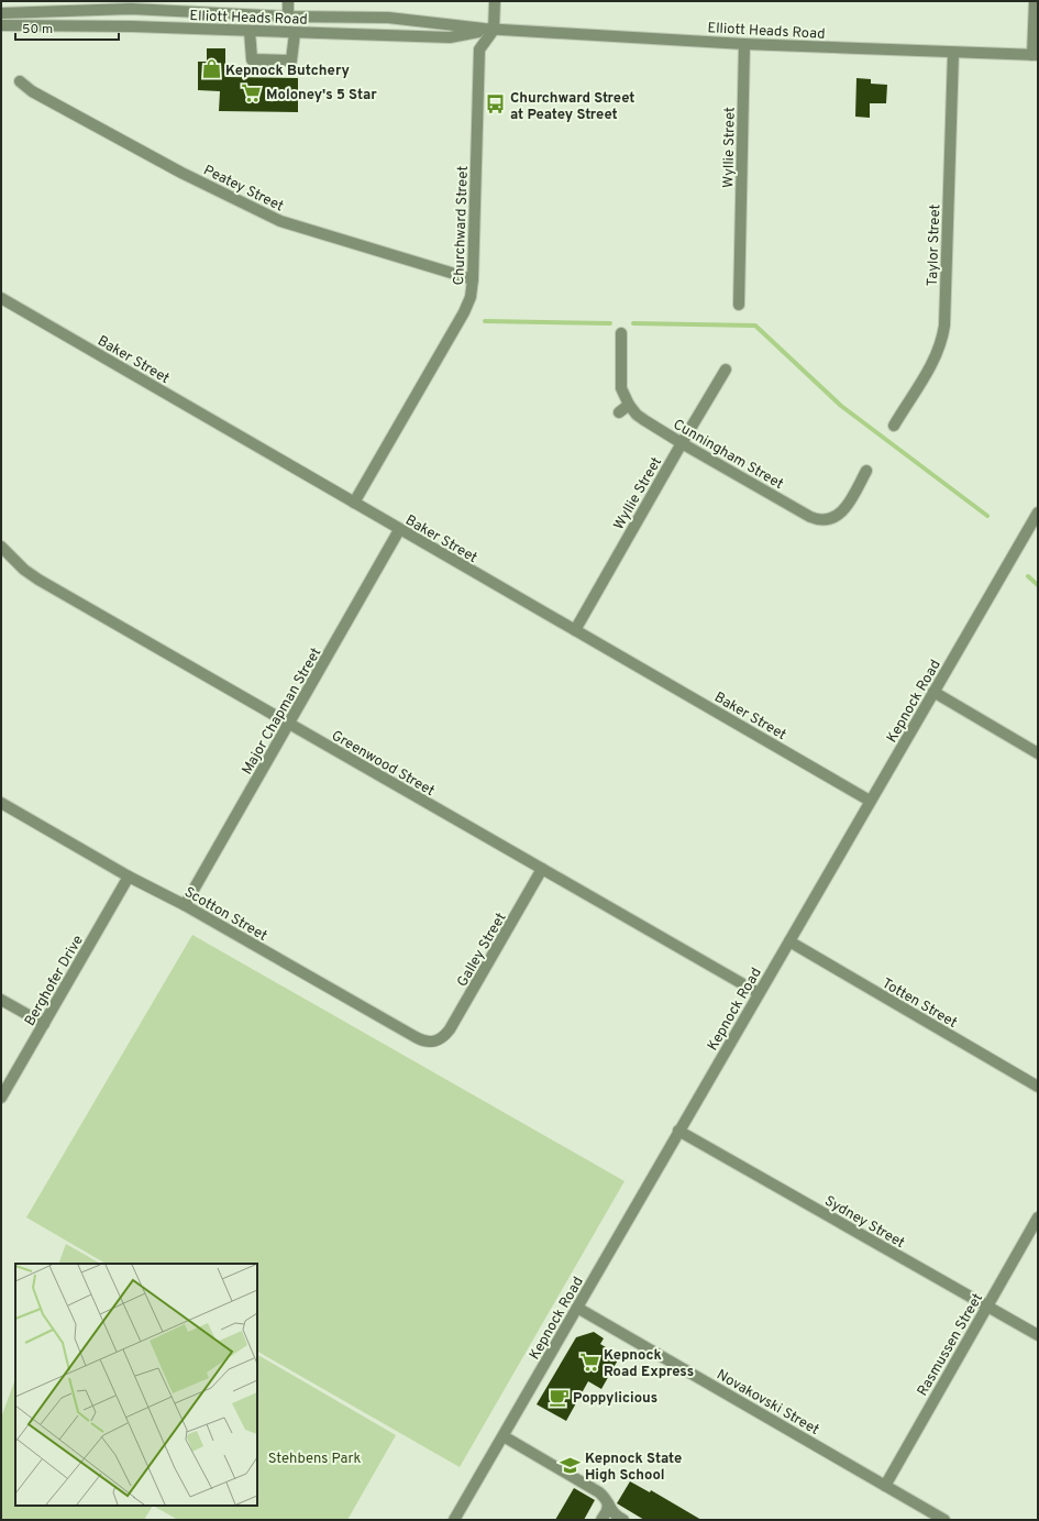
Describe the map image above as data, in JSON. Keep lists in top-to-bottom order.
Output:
{
  "streets": {
    "street": [
      "Elliott Heads Road",
      "Wyllie Street",
      "Peatey Street",
      "Churchward Street",
      "Taylor Street",
      "Baker Street",
      "Cunningham Street",
      "Kepnock Road",
      "Major Chapman Street",
      "Greenwood Street",
      "Scotton Street",
      "Galley Street",
      "Berghofer Drive",
      "Totten Street",
      "Sydney Street",
      "Rasmussen Street",
      "Novakovski Street"
    ]
  },
  "crossings": [
    ["Elliott Heads Road", "Wyllie Street"],
    ["Elliott Heads Road", "Churchward Street"],
    ["Elliott Heads Road", "Taylor Street"],
    ["Wyllie Street", "Baker Street"],
    ["Wyllie Street", "Cunningham Street"],
    ["Peatey Street", "Churchward Street"],
    ["Churchward Street", "Baker Street"],
    ["Baker Street", "Kepnock Road"],
    ["Baker Street", "Major Chapman Street"],
    ["Kepnock Road", "Greenwood Street"],
    ["Kepnock Road", "Totten Street"],
    ["Kepnock Road", "Sydney Street"],
    ["Kepnock Road", "Novakovski Street"],
    ["Major Chapman Street", "Greenwood Street"],
    ["Major Chapman Street", "Scotton Street"],
    ["Greenwood Street", "Galley Street"],
    ["Scotton Street", "Galley Street"],
    ["Scotton Street", "Berghofer Drive"],
    ["Sydney Street", "Rasmussen Street"],
    ["Rasmussen Street", "Novakovski Street"]
  ],
  "parks": ["Stehbens Park"],
  "places": {
    "shop": ["Kepnock Butchery"],
    "supermarket": ["Moloney's 5 Star", "Kepnock Road Express"],
    "bus stop": ["Churchward Street at Peatey Street"],
    "cafe": ["Poppylicious"],
    "school or university": ["Kepnock State High School"]
  },
  "scale_bar": "50 m"
}
